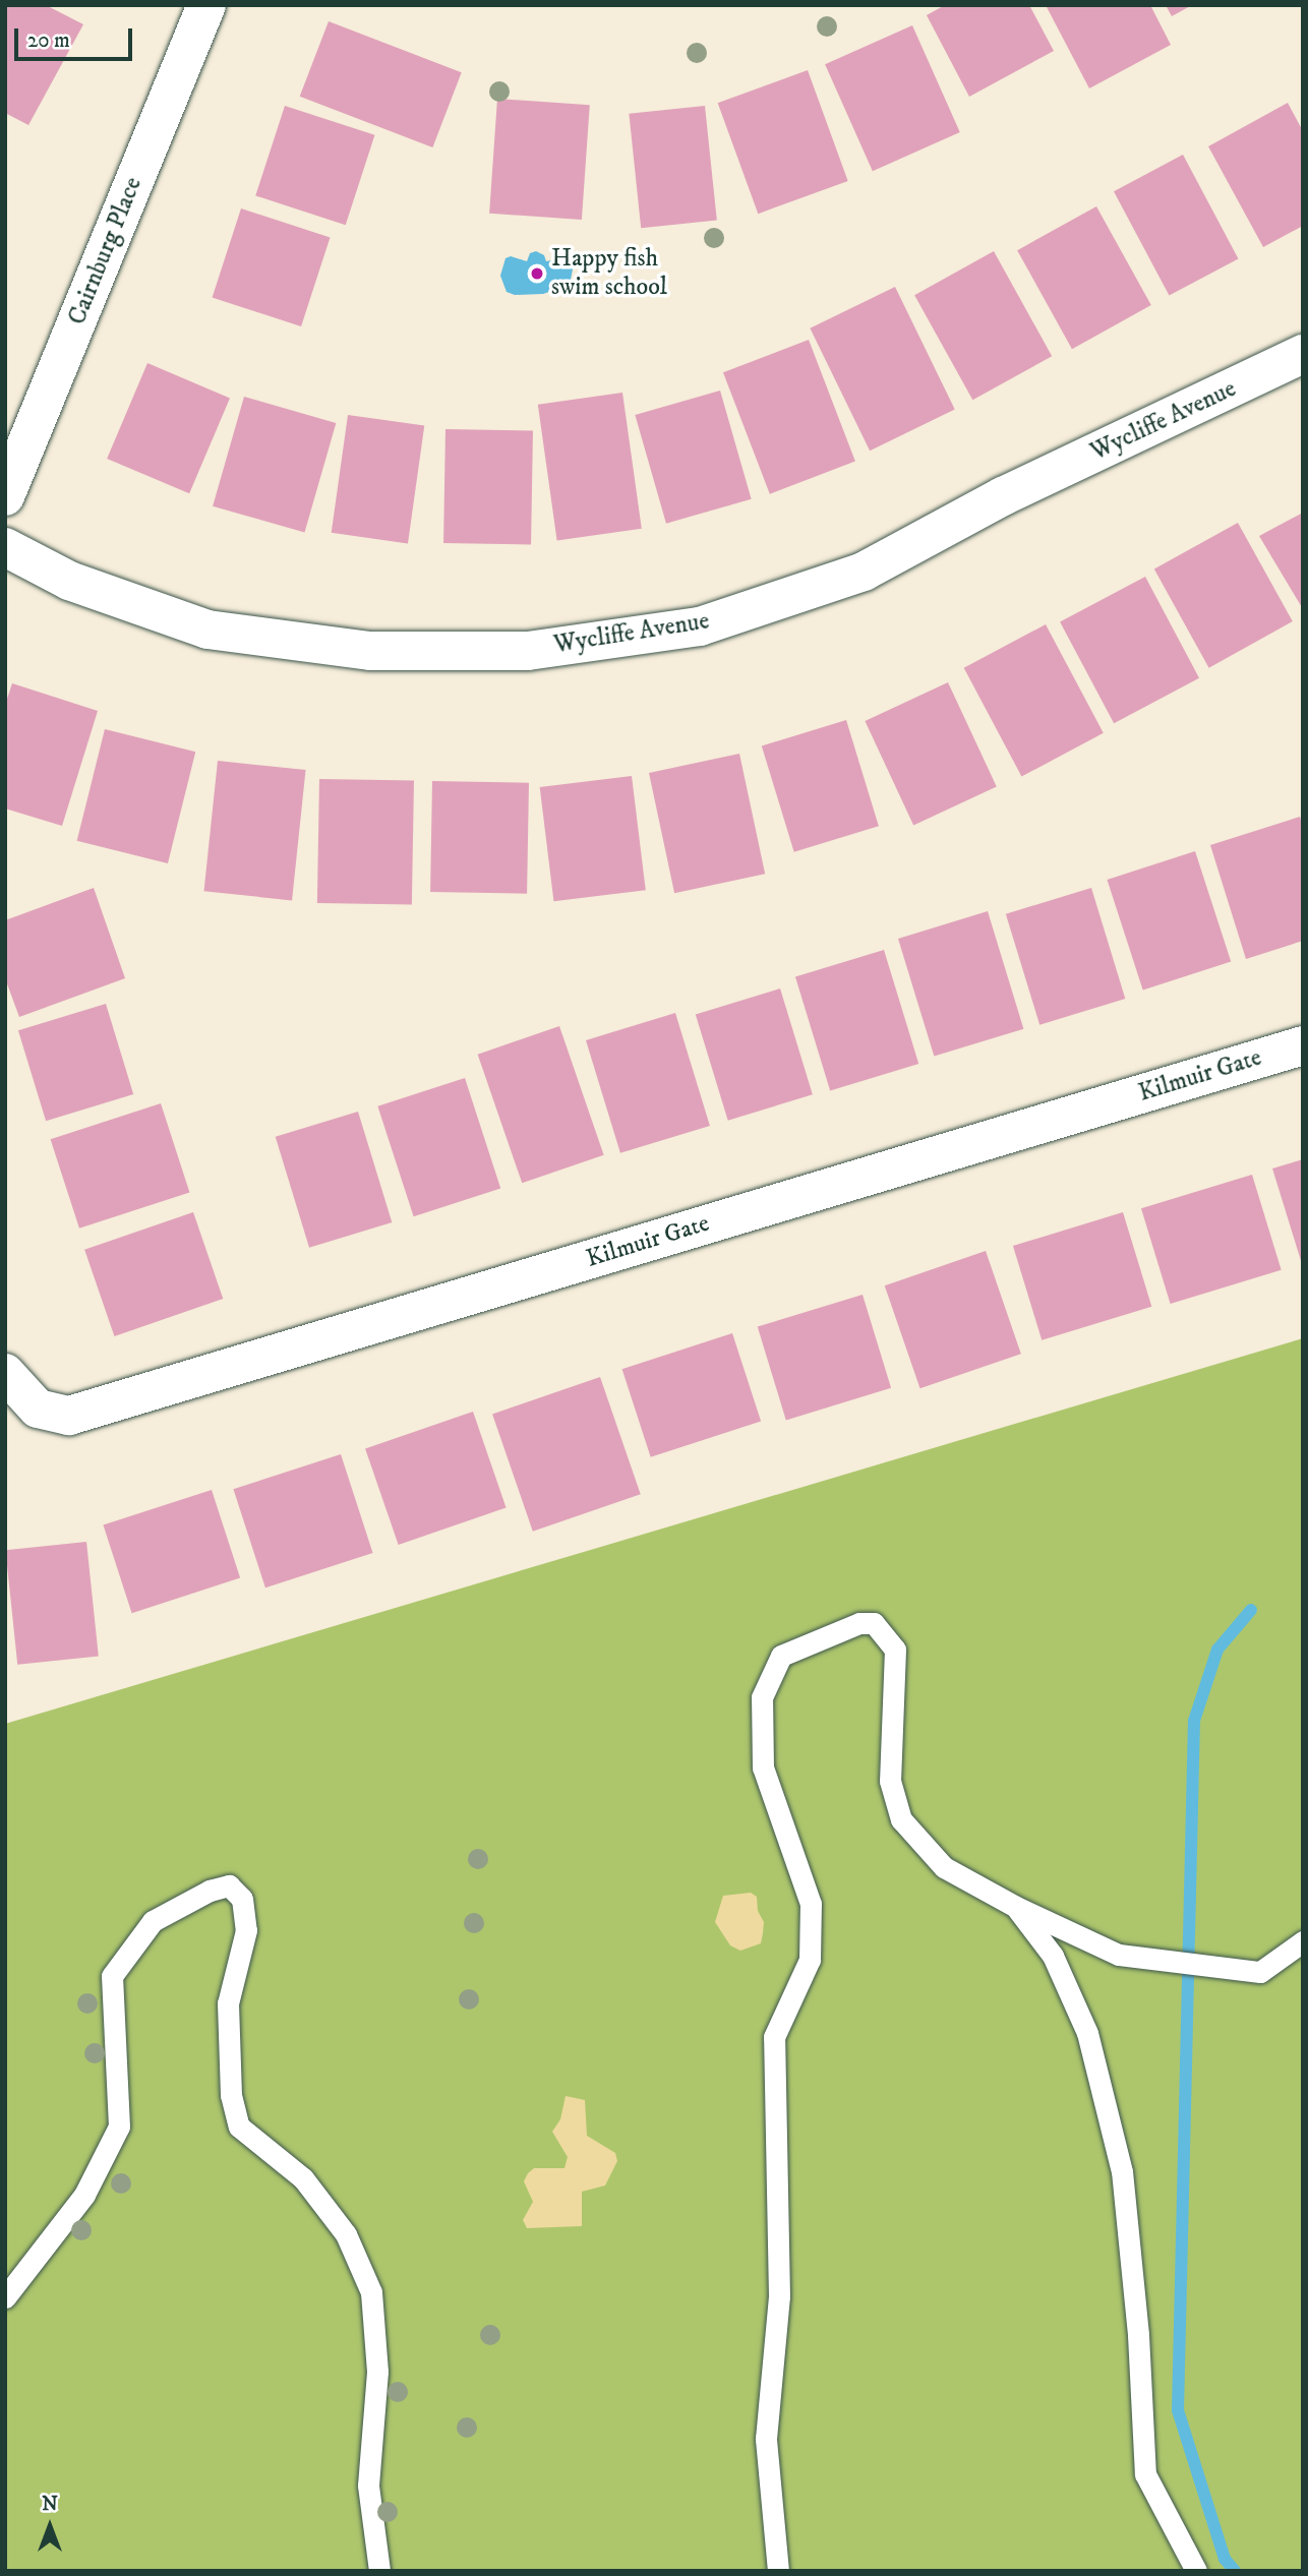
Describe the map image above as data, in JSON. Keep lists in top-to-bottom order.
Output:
{
  "streets": {
    "street": ["Cairnburg Place", "Wycliffe Avenue", "Kilmuir Gate"]
  },
  "places": ["Happy fish swim school"],
  "scale_bar": "20 m",
  "north": "top"
}
